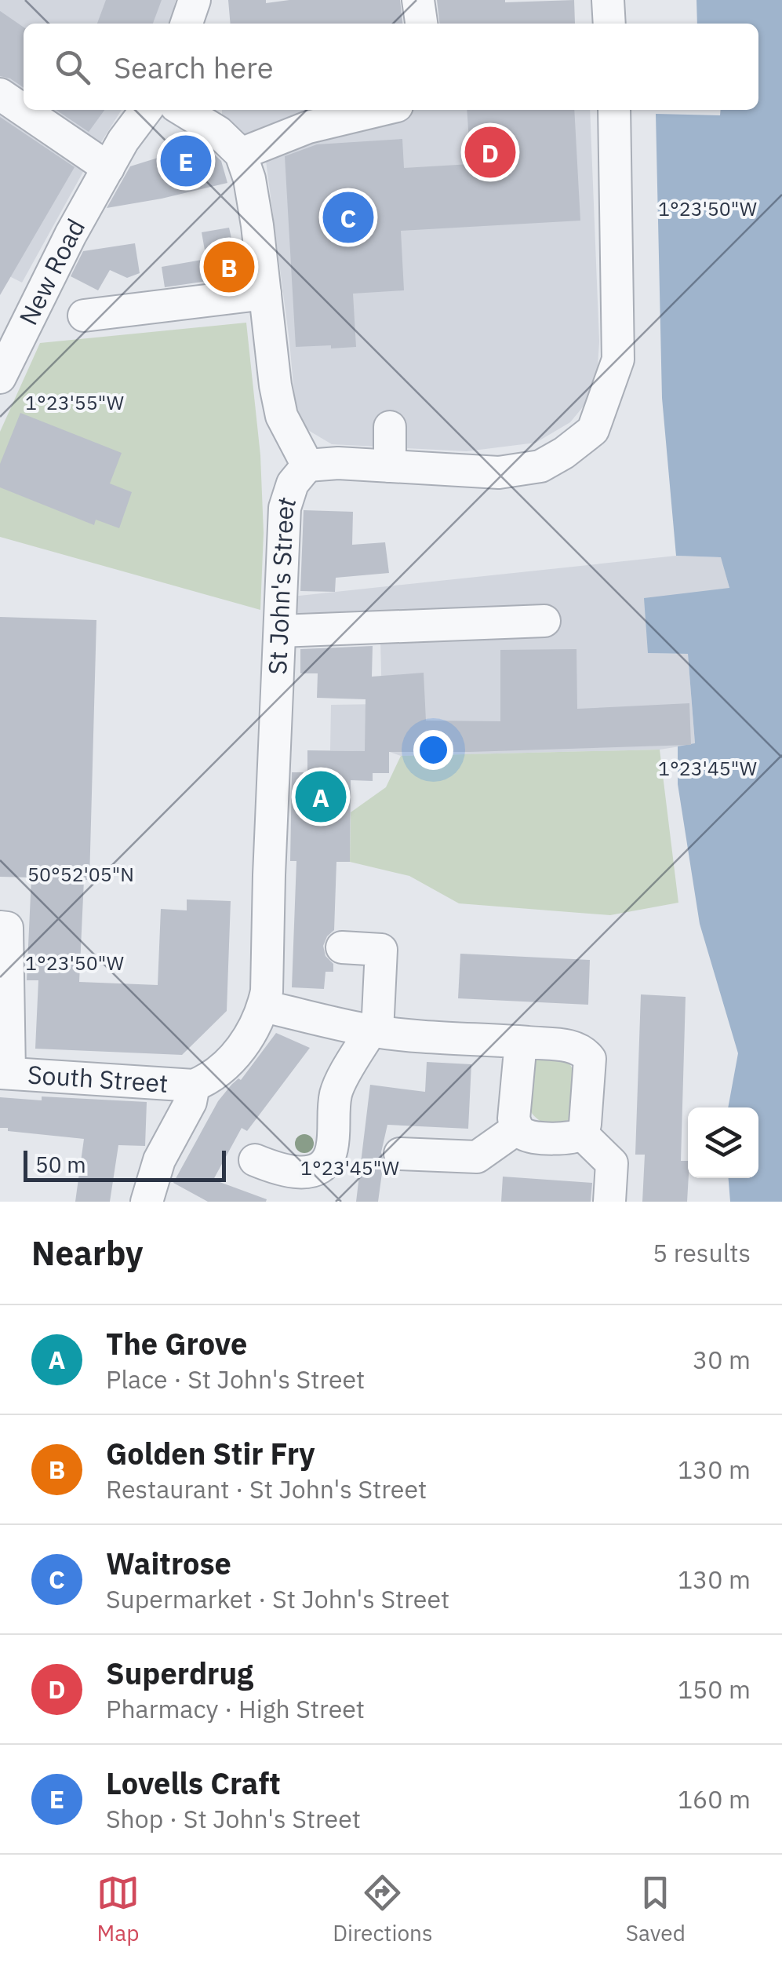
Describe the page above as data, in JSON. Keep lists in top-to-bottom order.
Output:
{
  "streets": {
    "street": ["New Road", "St John's Street", "South Street"]
  },
  "crossings": [
    ["St John's Street", "South Street"]
  ],
  "scale_bar": "50 m",
  "page": {
    "search": "Search here",
    "pins": [
      "D",
      "E",
      "C",
      "B",
      "A"
    ],
    "scale": "50 m",
    "heading": ["Nearby", "5 results"],
    "list": [
      {
        "mark": "A",
        "name": "The Grove",
        "note": "Place · St John's Street",
        "value": "30 m"
      },
      {
        "mark": "B",
        "name": "Golden Stir Fry",
        "note": "Restaurant · St John's Street",
        "value": "130 m"
      },
      {
        "mark": "C",
        "name": "Waitrose",
        "note": "Supermarket · St John's Street",
        "value": "130 m"
      },
      {
        "mark": "D",
        "name": "Superdrug",
        "note": "Pharmacy · High Street",
        "value": "150 m"
      },
      {
        "mark": "E",
        "name": "Lovells Craft",
        "note": "Shop · St John's Street",
        "value": "160 m"
      }
    ],
    "nav": ["Map", "Directions", "Saved"]
  },
  "coordinates": [
    "1°23'50\"W",
    "1°23'55\"W",
    "1°23'45\"W",
    "50°52'05\"N"
  ]
}
